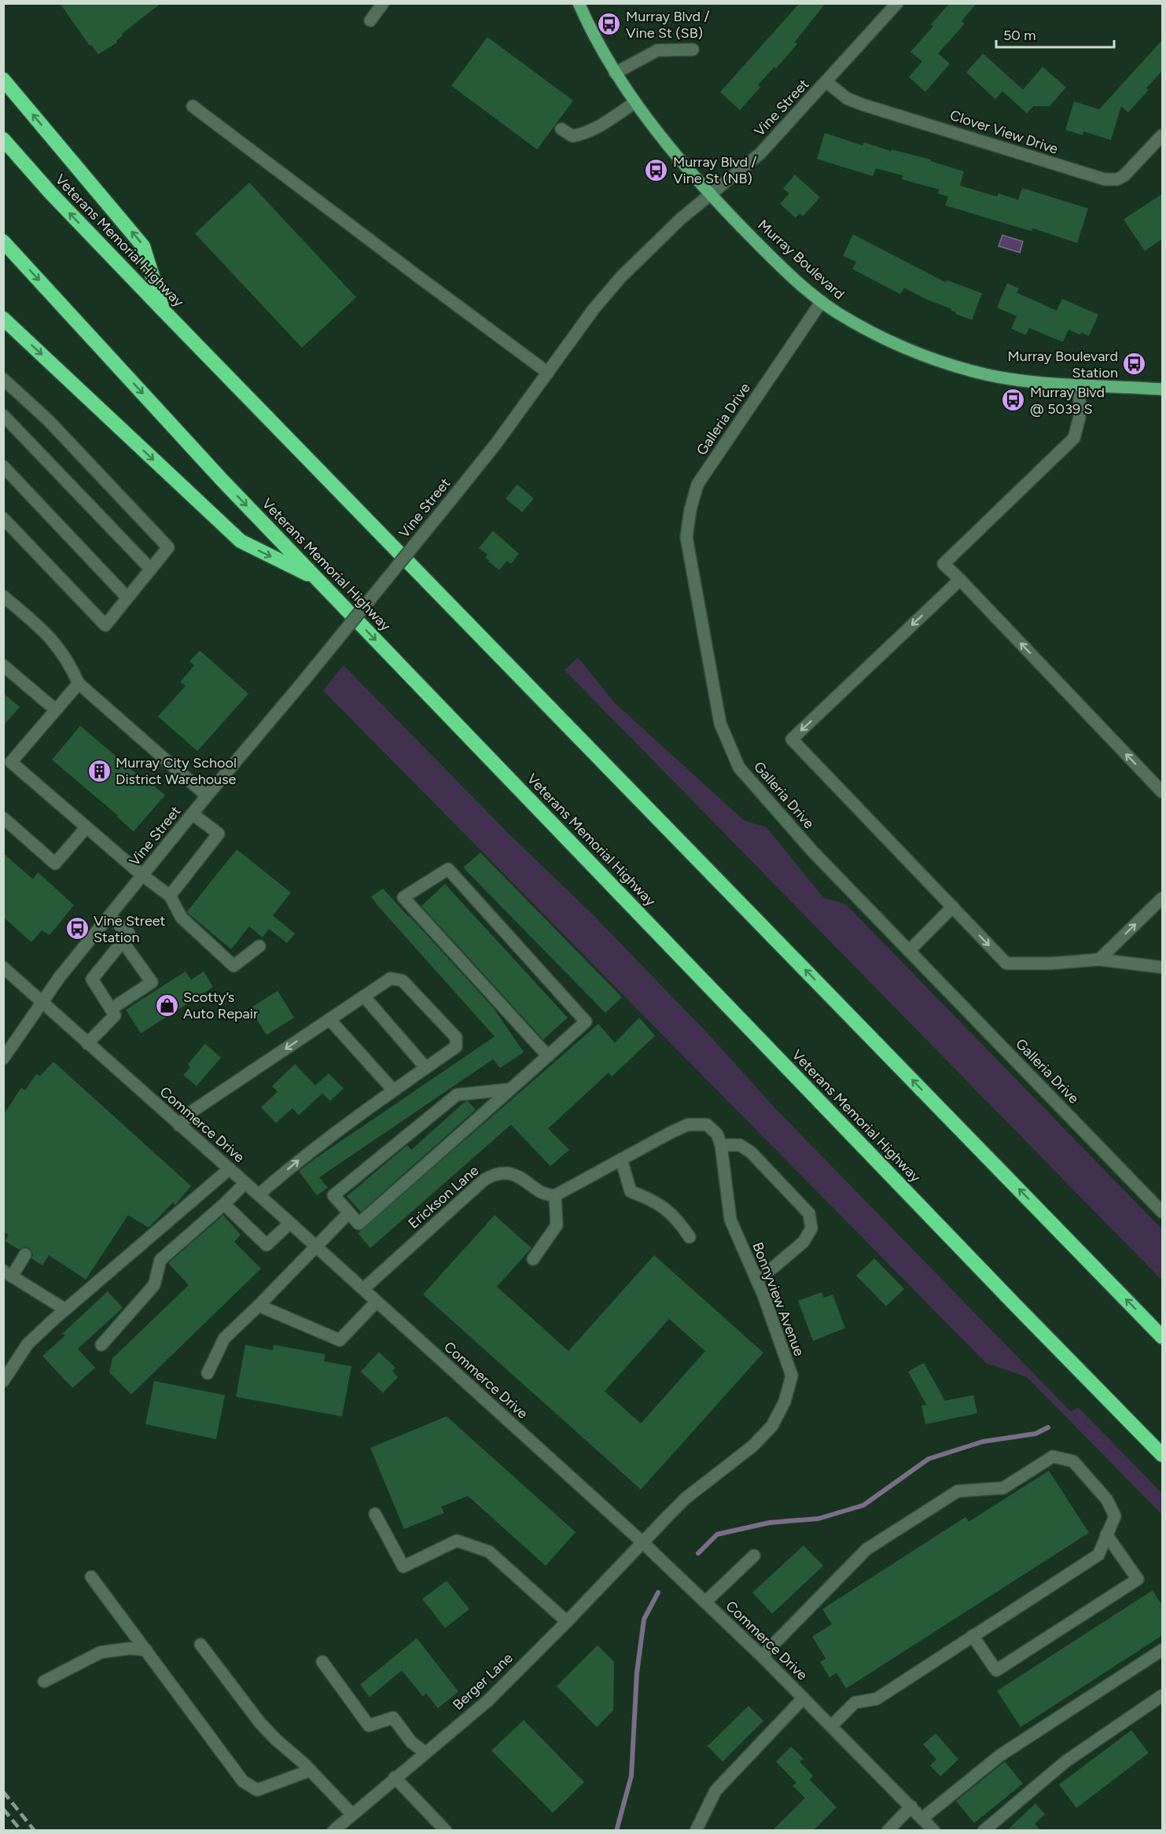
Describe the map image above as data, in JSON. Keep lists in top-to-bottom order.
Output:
{
  "streets": {
    "highway": ["Veterans Memorial Highway"],
    "main road": ["Murray Boulevard"],
    "street": [
      "Vine Street",
      "Clover View Drive",
      "Galleria Drive",
      "Commerce Drive",
      "Erickson Lane",
      "Bonnyview Avenue",
      "Berger Lane"
    ]
  },
  "crossings": [
    ["Vine Street", "Clover View Drive"],
    ["Vine Street", "Murray Boulevard"],
    ["Vine Street", "Commerce Drive"],
    ["Murray Boulevard", "Galleria Drive"],
    ["Commerce Drive", "Erickson Lane"],
    ["Commerce Drive", "Bonnyview Avenue"],
    ["Commerce Drive", "Berger Lane"],
    ["Bonnyview Avenue", "Berger Lane"]
  ],
  "places": {
    "bus stop": [
      "Murray Blvd / Vine St (SB)",
      "Murray Blvd / Vine St (NB)",
      "Murray Boulevard Station",
      "Murray Blvd @ 5039 S",
      "Vine Street Station"
    ],
    "building": ["Murray City School District Warehouse"],
    "shop": ["Scotty’s Auto Repair"]
  },
  "scale_bar": "50 m"
}
